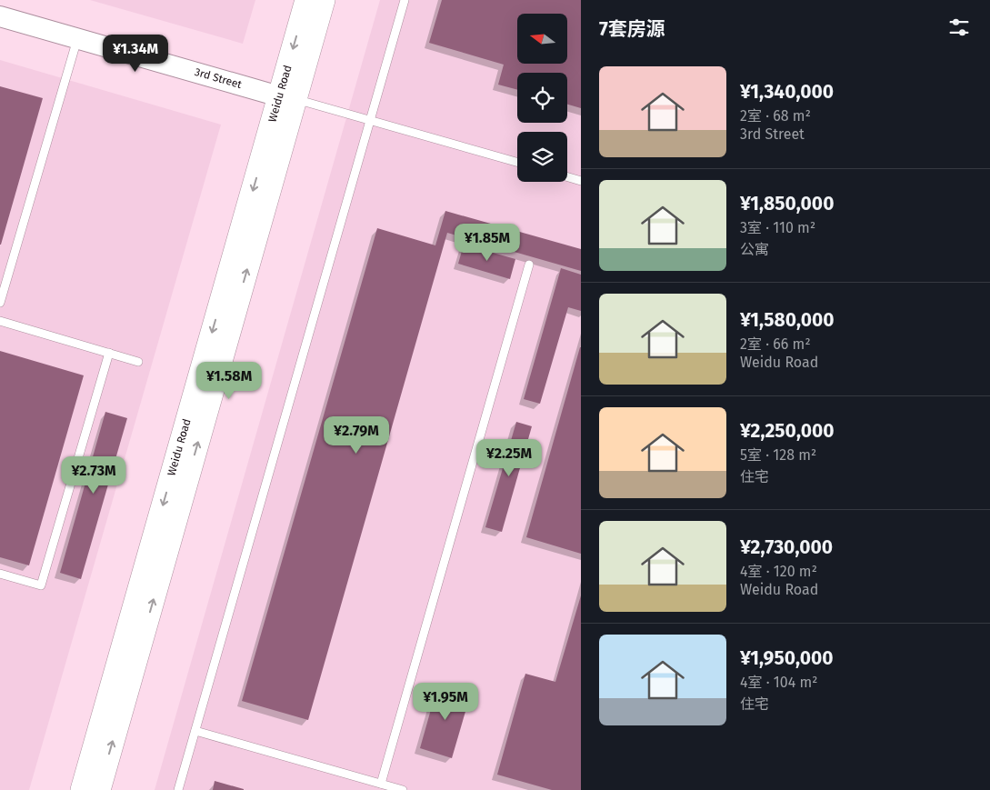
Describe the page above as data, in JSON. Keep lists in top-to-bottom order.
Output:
{
  "streets": {
    "main road": ["Weidu Road"],
    "street": ["3rd Street"]
  },
  "crossings": [
    ["3rd Street", "Weidu Road"]
  ],
  "north": "left",
  "page": {
    "heading": "7套房源",
    "price": [
      "¥1.34M",
      "¥1.85M",
      "¥1.58M",
      "¥2.79M",
      "¥2.25M",
      "¥2.73M",
      "¥1.95M"
    ],
    "list": [
      {
        "name": "¥1,340,000",
        "note": "2室 · 68 m² · 3rd Street"
      },
      {
        "name": "¥1,850,000",
        "note": "3室 · 110 m² · 公寓"
      },
      {
        "name": "¥1,580,000",
        "note": "2室 · 66 m² · Weidu Road"
      },
      {
        "name": "¥2,250,000",
        "note": "5室 · 128 m² · 住宅"
      },
      {
        "name": "¥2,730,000",
        "note": "4室 · 120 m² · Weidu Road"
      },
      {
        "name": "¥1,950,000",
        "note": "4室 · 104 m² · 住宅"
      }
    ]
  }
}
